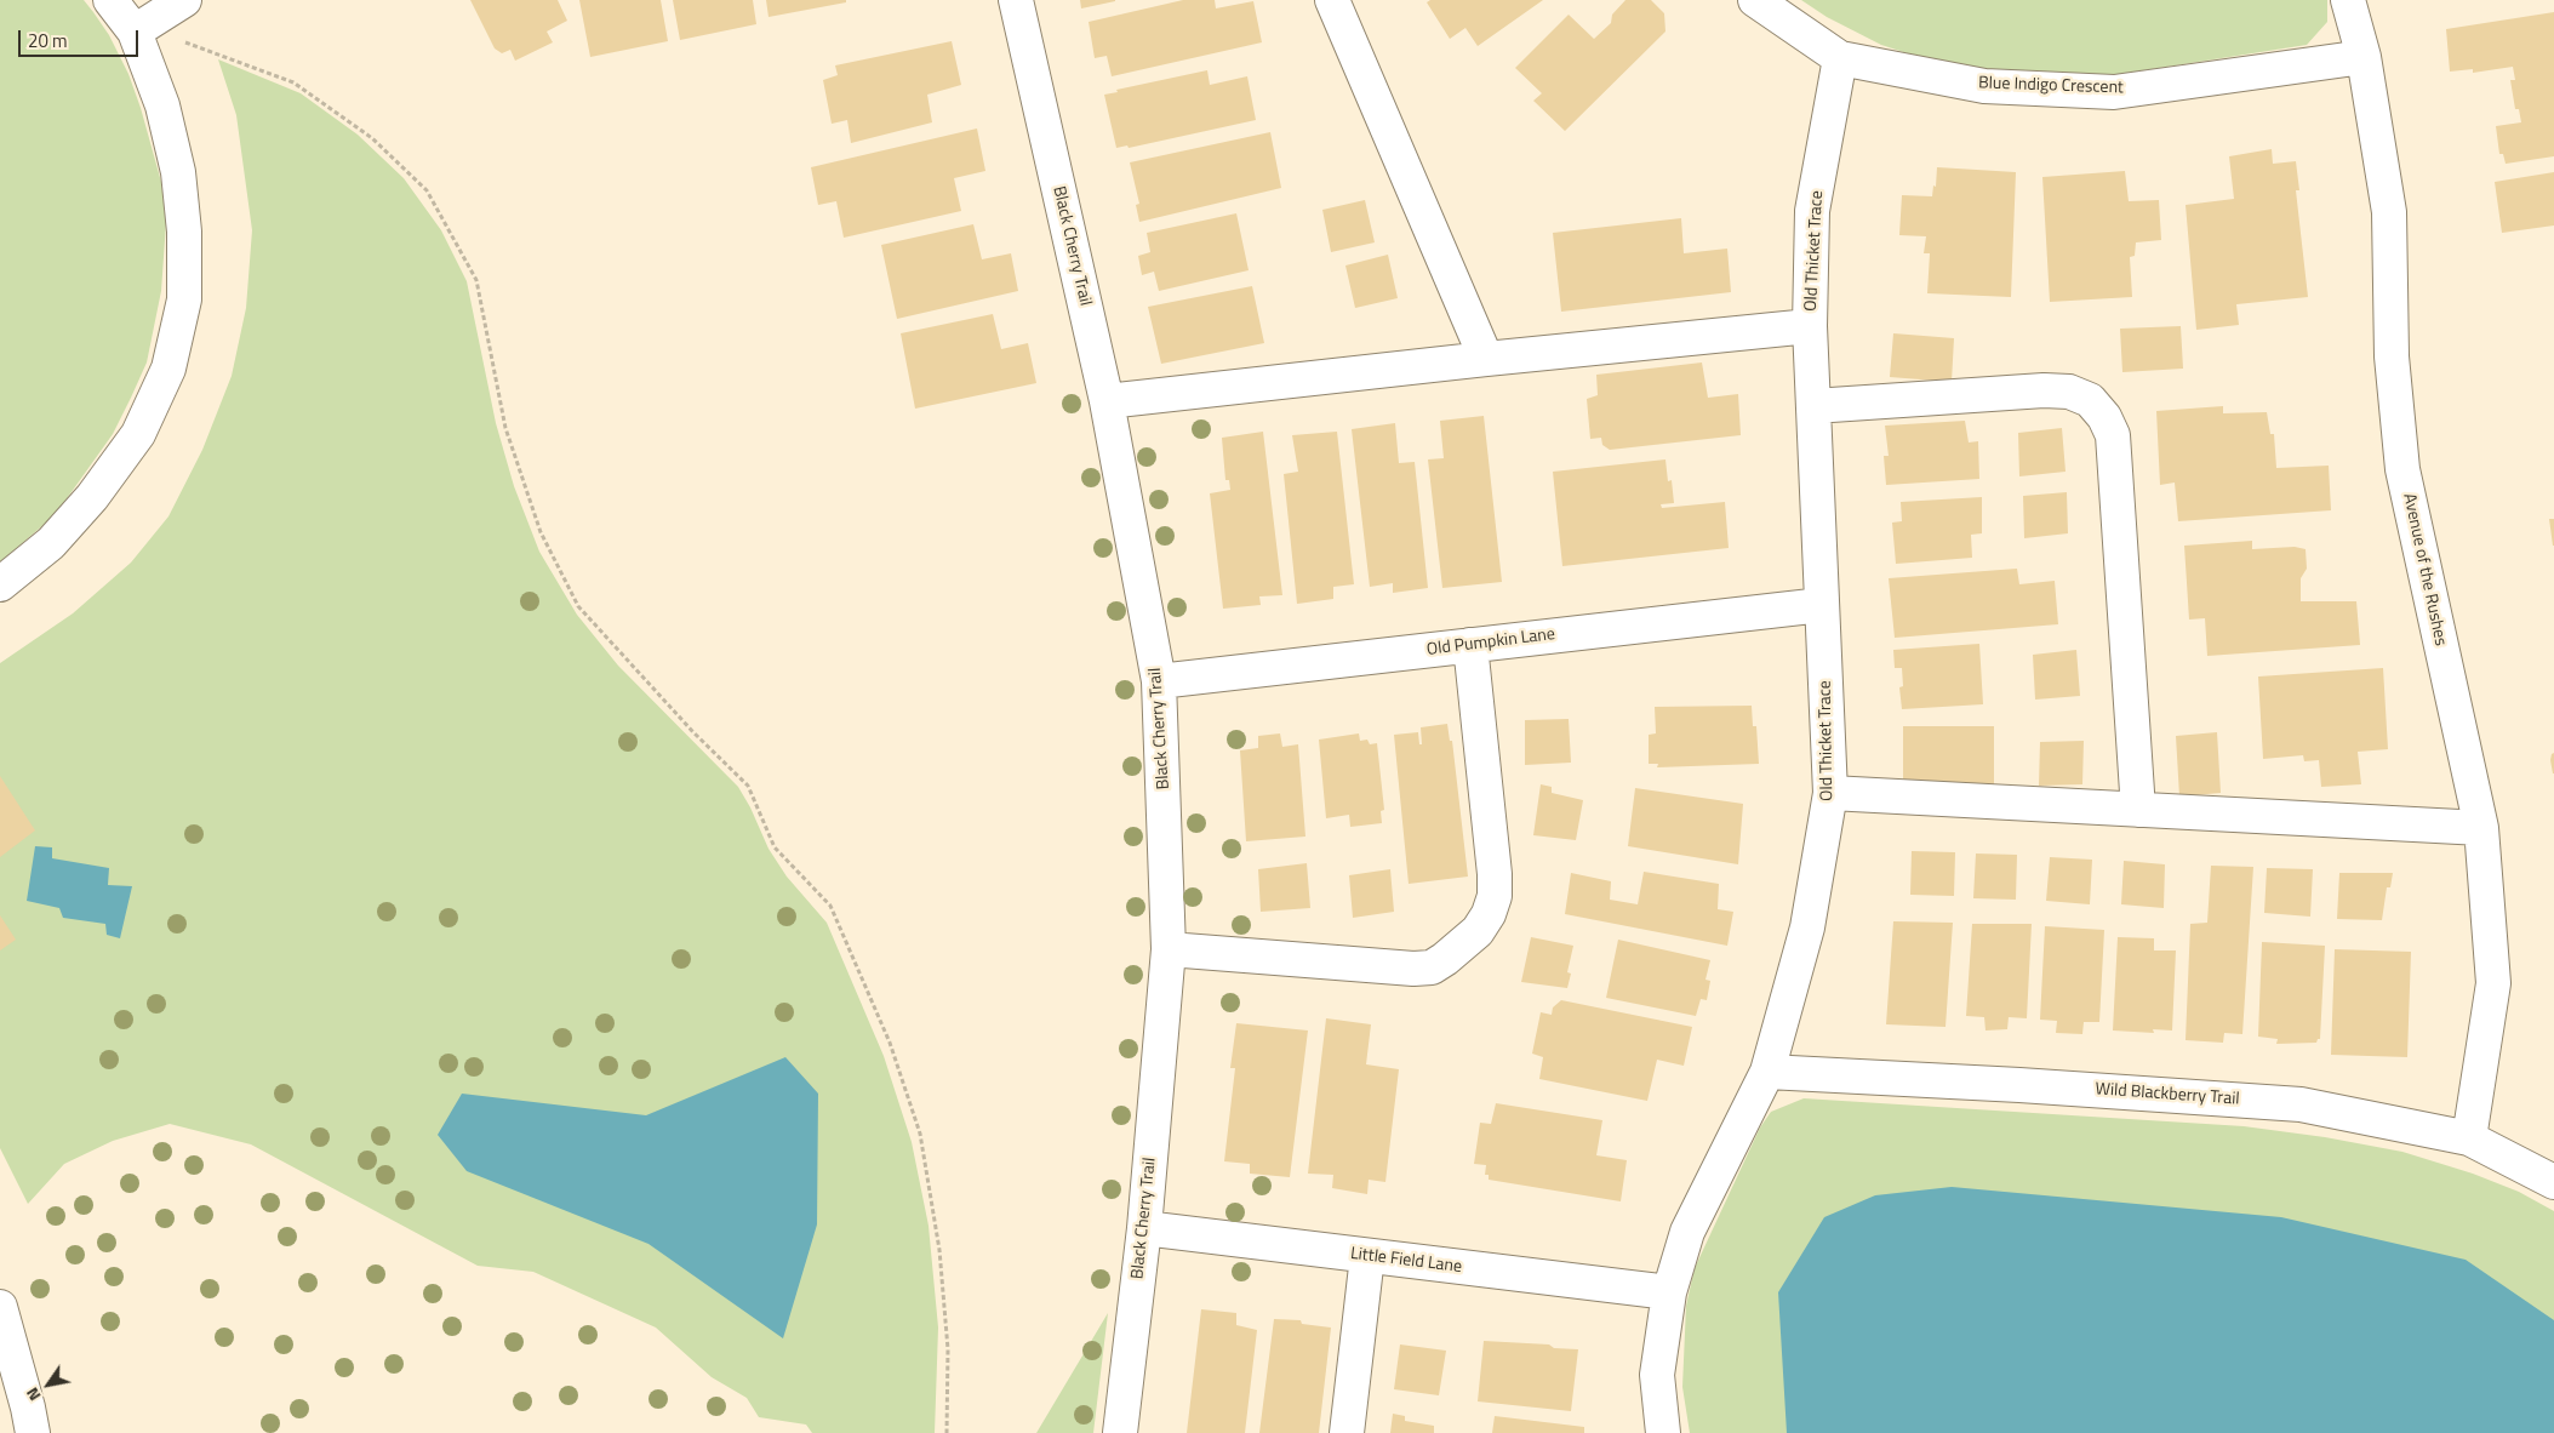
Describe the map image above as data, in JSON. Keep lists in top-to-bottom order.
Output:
{
  "streets": {
    "street": [
      "Blue Indigo Crescent",
      "Black Cherry Trail",
      "Old Thicket Trace",
      "Avenue of the Rushes",
      "Old Pumpkin Lane",
      "Wild Blackberry Trail",
      "Little Field Lane"
    ]
  },
  "crossings": [
    ["Blue Indigo Crescent", "Old Thicket Trace"],
    ["Blue Indigo Crescent", "Avenue of the Rushes"],
    ["Black Cherry Trail", "Old Pumpkin Lane"],
    ["Black Cherry Trail", "Little Field Lane"],
    ["Old Thicket Trace", "Old Pumpkin Lane"],
    ["Old Thicket Trace", "Wild Blackberry Trail"],
    ["Old Thicket Trace", "Little Field Lane"],
    ["Avenue of the Rushes", "Wild Blackberry Trail"]
  ],
  "scale_bar": "20 m",
  "north": "bottom left"
}
